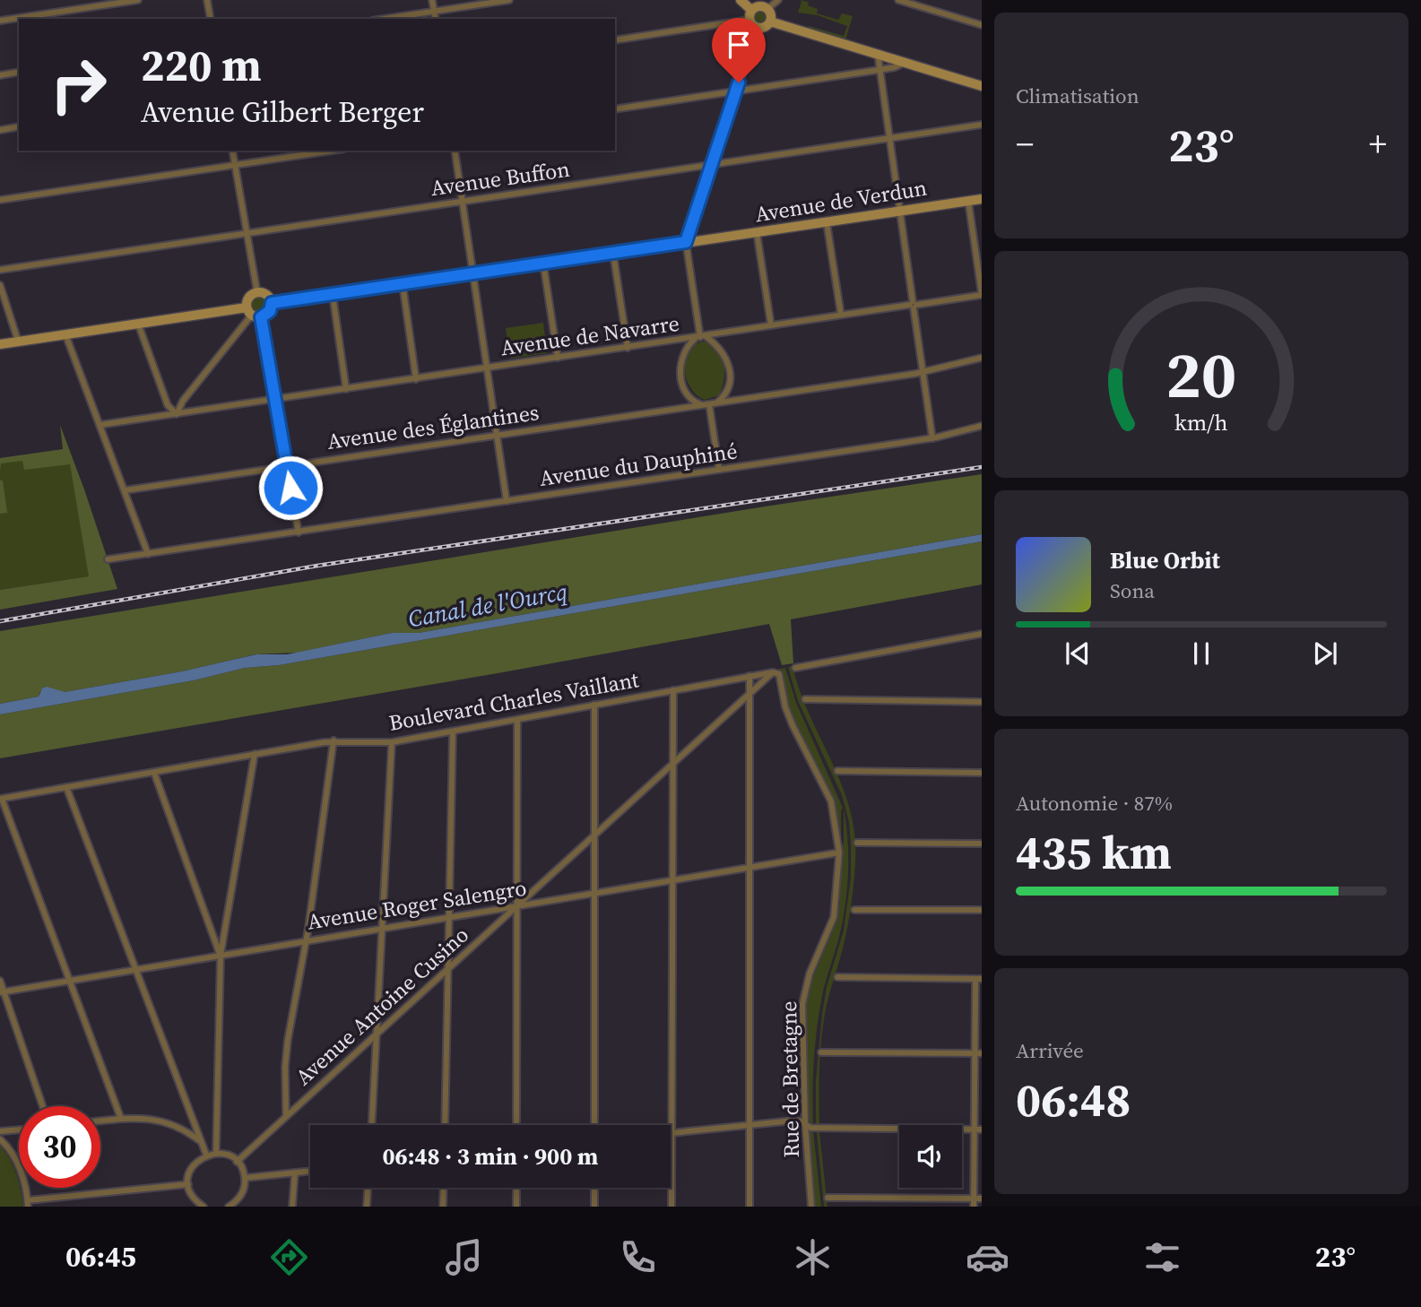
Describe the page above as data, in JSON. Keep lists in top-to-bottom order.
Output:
{
  "streets": {
    "street": [
      "Avenue Buffon",
      "Avenue de Verdun",
      "Avenue de Navarre",
      "Avenue des Églantines",
      "Avenue du Dauphiné",
      "Boulevard Charles Vaillant",
      "Avenue Roger Salengro",
      "Avenue Antoine Cusino",
      "Rue de Bretagne"
    ]
  },
  "crossings": [
    ["Avenue de Navarre", "Avenue des Églantines"],
    ["Boulevard Charles Vaillant", "Avenue Antoine Cusino"],
    ["Boulevard Charles Vaillant", "Rue de Bretagne"],
    ["Avenue Roger Salengro", "Avenue Antoine Cusino"],
    ["Avenue Roger Salengro", "Rue de Bretagne"],
    ["Avenue Antoine Cusino", "Rue de Bretagne"]
  ],
  "water": ["Canal de l'Ourcq"],
  "page": {
    "tile": [
      "Climatisation",
      ["Autonomie · 87%", "435 km"],
      ["Arrivée", "06:48"]
    ],
    "turn": ["220 m", "Avenue Gilbert Berger"],
    "heat": ["−", "23°", "+"],
    "song": ["Blue Orbit", "Sona"],
    "limit": "30",
    "trip": "06:48 · 3 min · 900 m",
    "tabs": ["06:45", "23°"],
    "gauge": ["20", "km/h"]
  }
}
